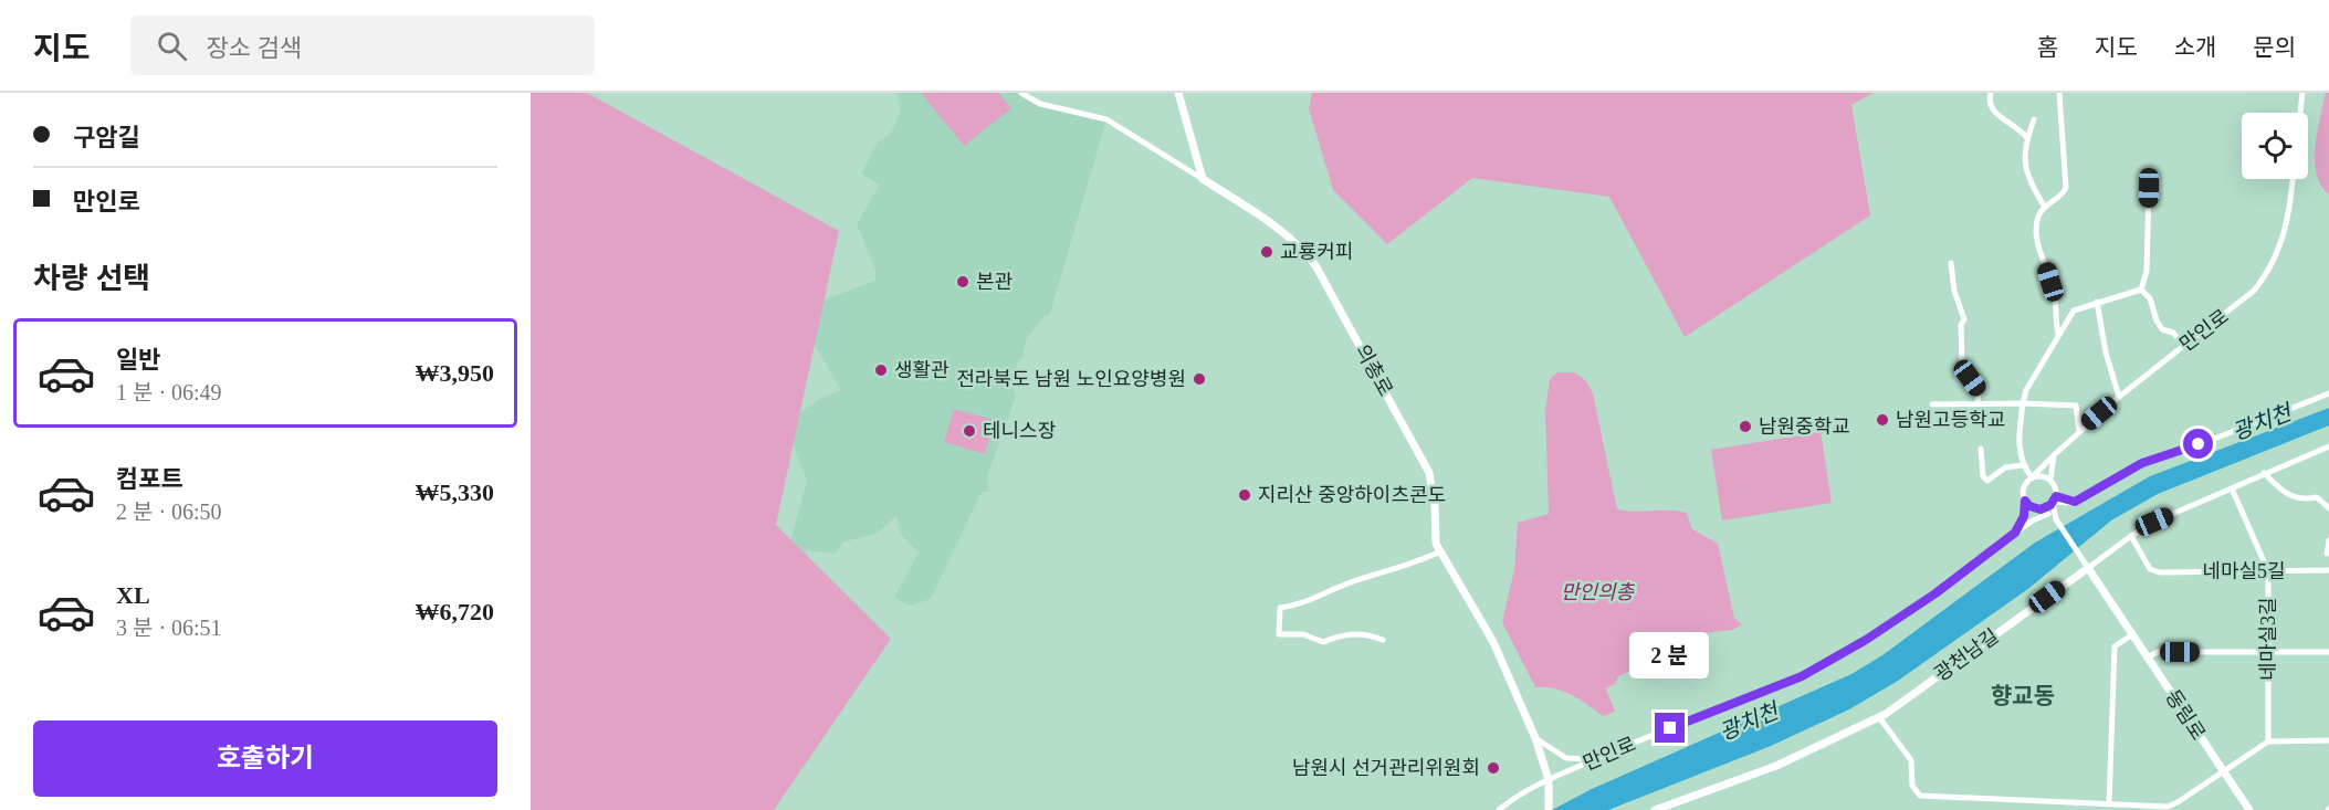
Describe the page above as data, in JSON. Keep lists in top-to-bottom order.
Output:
{
  "streets": {
    "street": [
      "만인로",
      "의총로",
      "네마실5길",
      "네마실3길",
      "광천남길",
      "동림로"
    ]
  },
  "crossings": [
    ["만인로", "의총로"],
    ["네마실5길", "네마실3길"],
    ["네마실5길", "광천남길"],
    ["네마실3길", "광천남길"],
    ["광천남길", "동림로"]
  ],
  "districts": ["향교동"],
  "water": ["광치천"],
  "parks": ["만인의총"],
  "places": [
    "교룡커피",
    "본관",
    "생활관",
    "전라북도 남원 노인요양병원",
    "남원고등학교",
    "남원중학교",
    "테니스장",
    "지리산 중앙하이츠콘도",
    "남원시 선거관리위원회"
  ],
  "page": {
    "header": "지도",
    "search": "장소 검색",
    "nav": [
      "홈",
      "지도",
      "소개",
      "문의"
    ],
    "banner": ["구암길", "만인로"],
    "heading": "차량 선택",
    "list": [
      {
        "name": "일반",
        "note": "1 분 · 06:49",
        "value": "₩3,950"
      },
      {
        "name": "컴포트",
        "note": "2 분 · 06:50",
        "value": "₩5,330"
      },
      {
        "name": "XL",
        "note": "3 분 · 06:51",
        "value": "₩6,720"
      }
    ],
    "bubble": "2 분",
    "buttons": "호출하기"
  }
}
